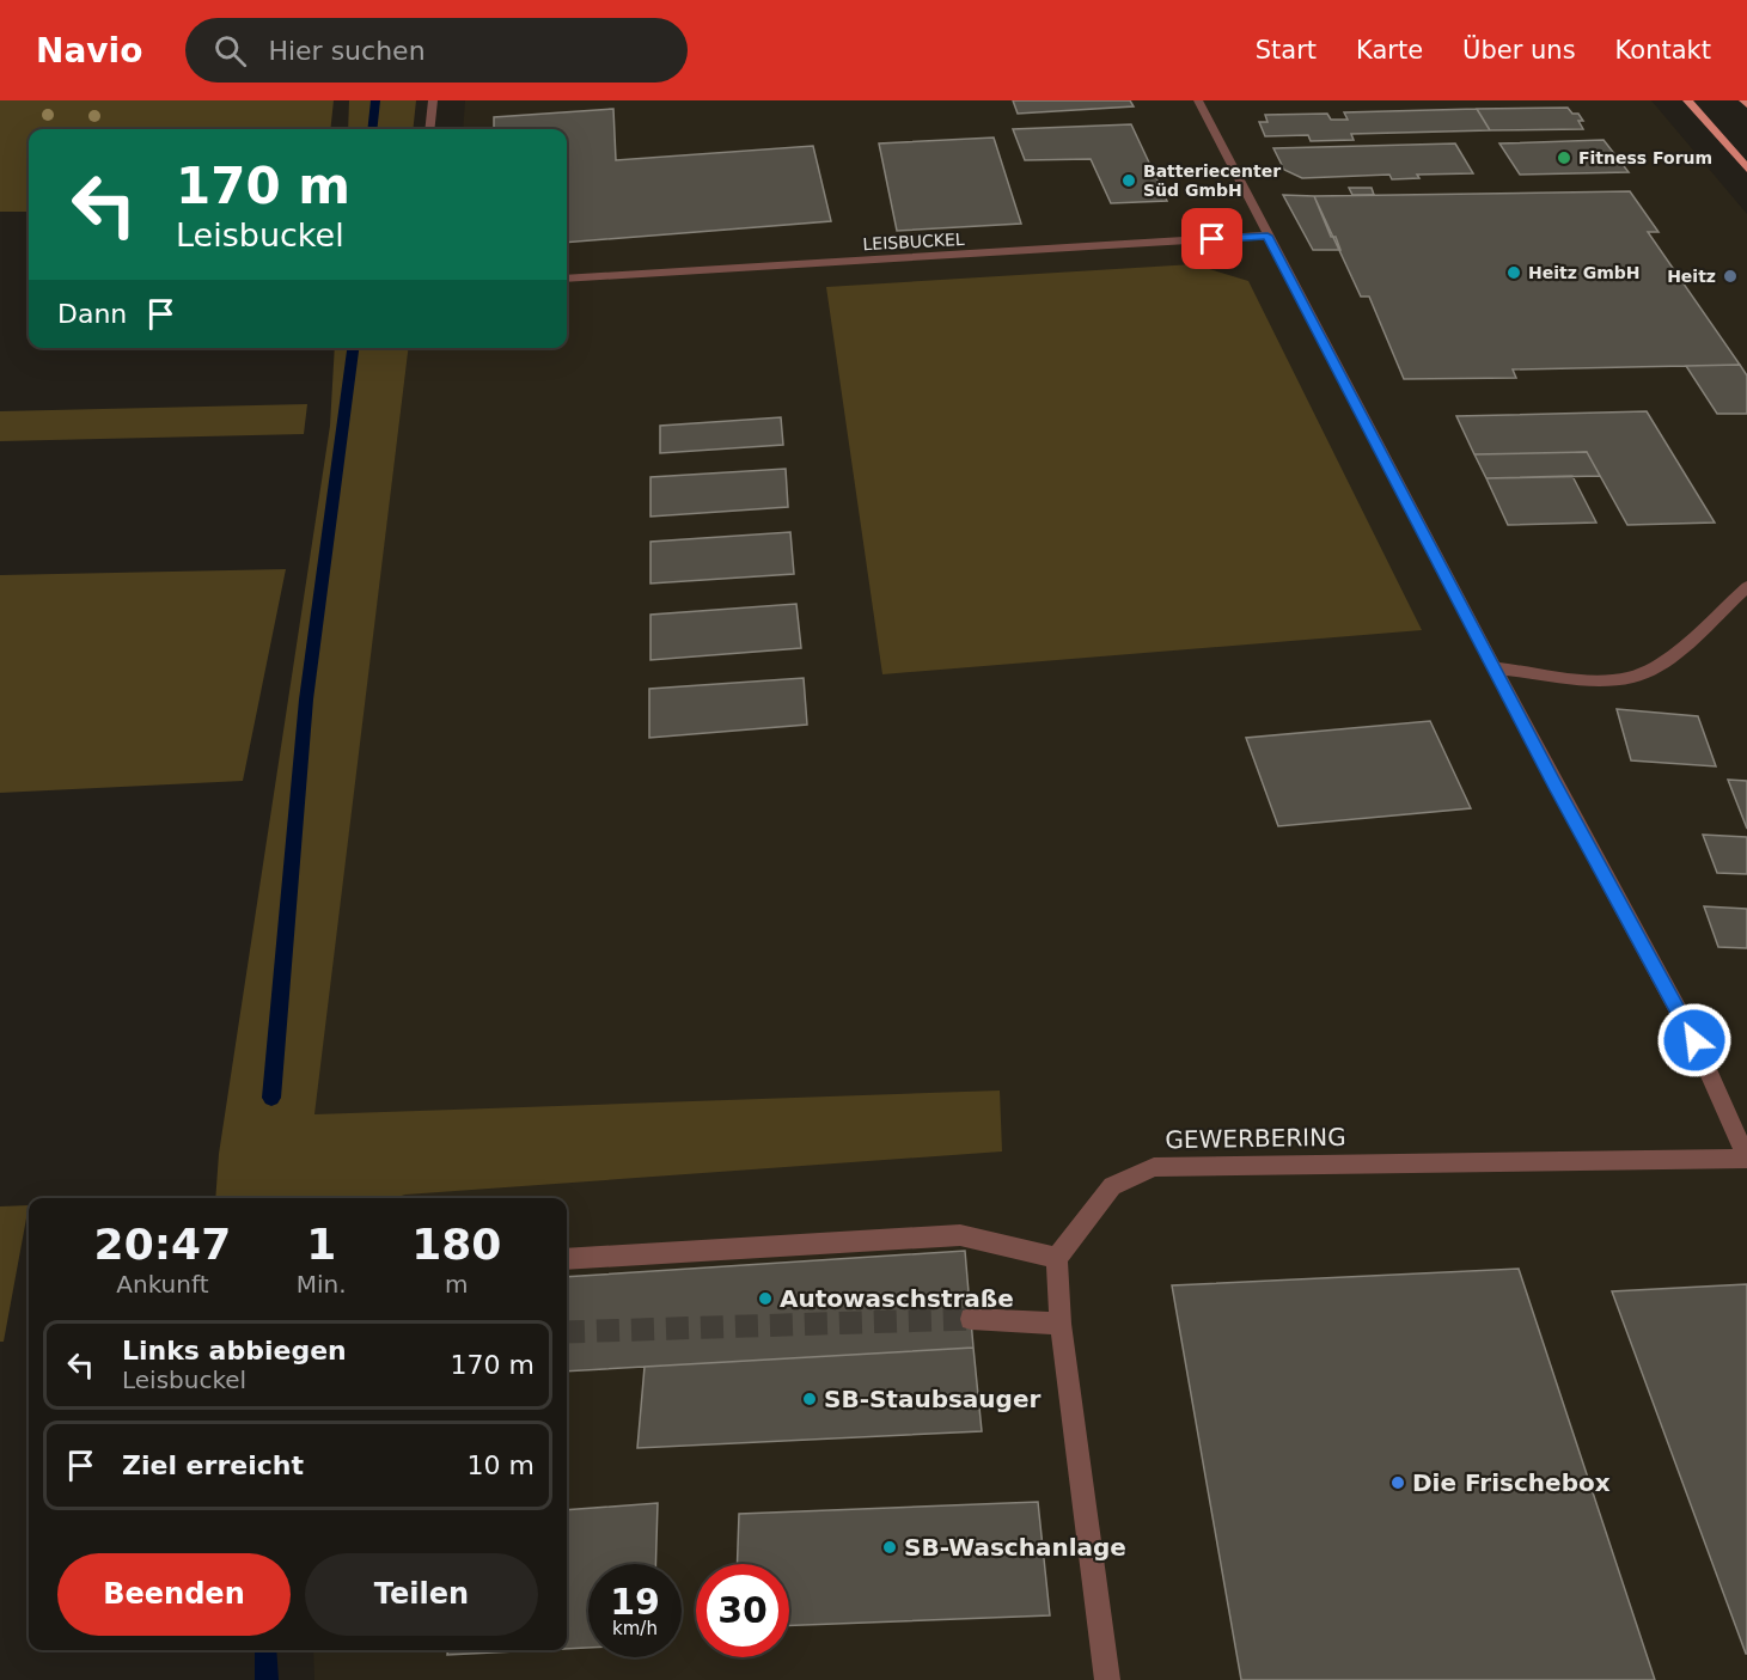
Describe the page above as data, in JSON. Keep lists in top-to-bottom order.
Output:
{
  "streets": {
    "street": ["LEISBUCKEL", "GEWERBERING"]
  },
  "places": [
    "Fitness Forum",
    "Batteriecenter Süd GmbH",
    "Heitz GmbH",
    "Heitz",
    "Autowaschstraße",
    "SB-Staubsauger",
    "Die Frischebox",
    "SB-Waschanlage"
  ],
  "page": {
    "header": "Navio",
    "search": "Hier suchen",
    "nav": [
      "Start",
      "Karte",
      "Über uns",
      "Kontakt"
    ],
    "turn": ["170 m", "Leisbuckel"],
    "then": "Dann",
    "eta": [
      "20:47",
      "Ankunft",
      "1",
      "Min.",
      "180",
      "m"
    ],
    "list": [
      {
        "name": "Links abbiegen",
        "note": "Leisbuckel",
        "value": "170 m"
      },
      {
        "name": "Ziel erreicht",
        "value": "10 m"
      }
    ],
    "buttons": ["Beenden", "Teilen"],
    "speed": "19 km/h",
    "limit": "30"
  }
}
